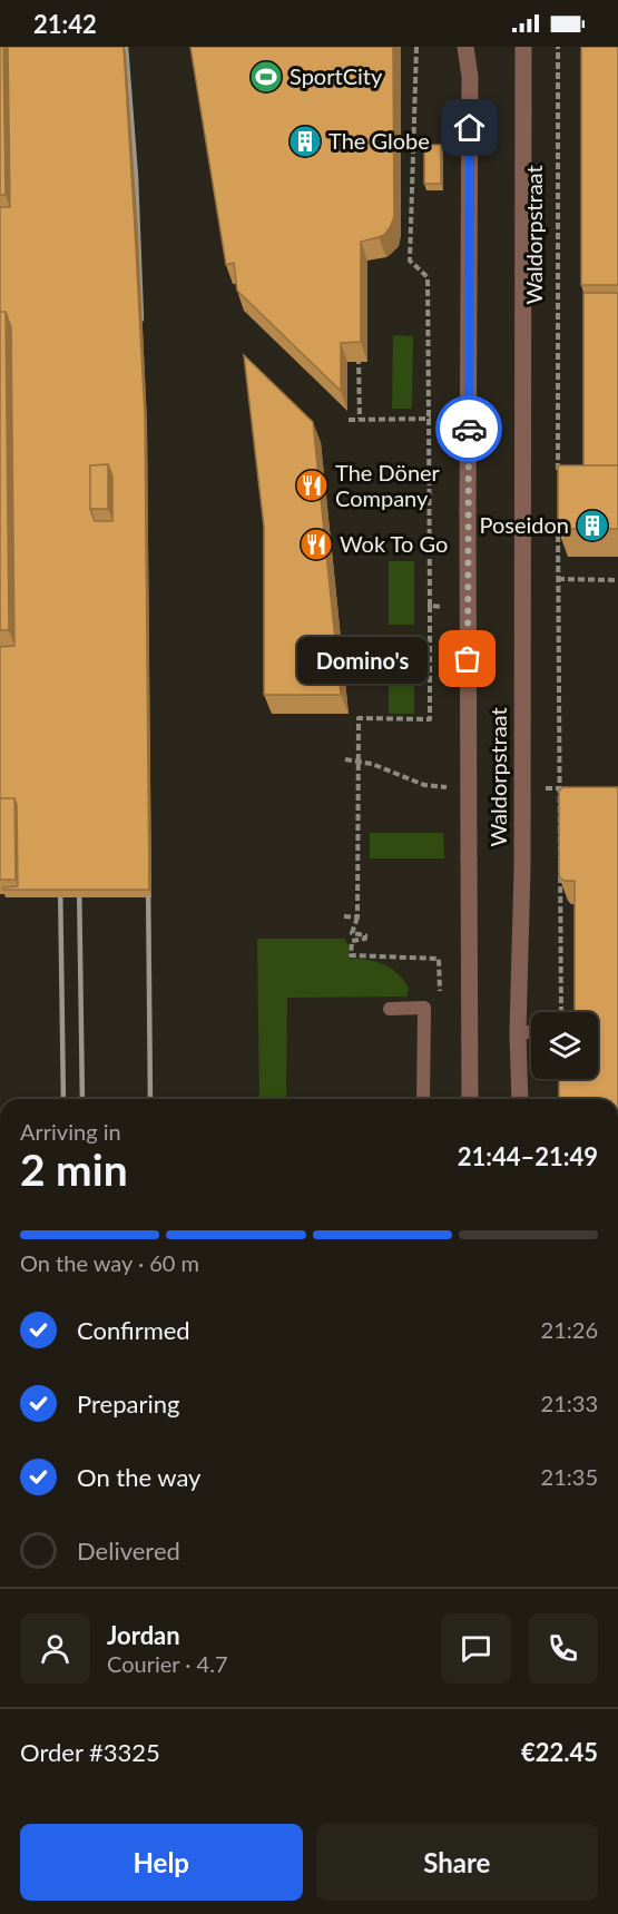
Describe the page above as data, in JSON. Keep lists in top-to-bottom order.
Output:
{
  "streets": {
    "street": ["Waldorpstraat"]
  },
  "places": {
    "sports": ["SportCity"],
    "building": ["The Globe", "Poseidon"],
    "restaurant": ["The Döner Company", "Wok To Go"],
    "other": ["Domino's"]
  },
  "page": {
    "status": "21:42",
    "bubble": "Domino's",
    "heading": ["2 min", "Arriving in", "21:44–21:49"],
    "panel": [
      "Jordan",
      "Courier · 4.7",
      "Order #3325",
      "€22.45"
    ],
    "bar": "On the way · 60 m",
    "list": [
      ["Confirmed", "21:26"],
      ["Preparing", "21:33"],
      ["On the way", "21:35"],
      "Delivered"
    ],
    "buttons": ["Help", "Share"]
  }
}
